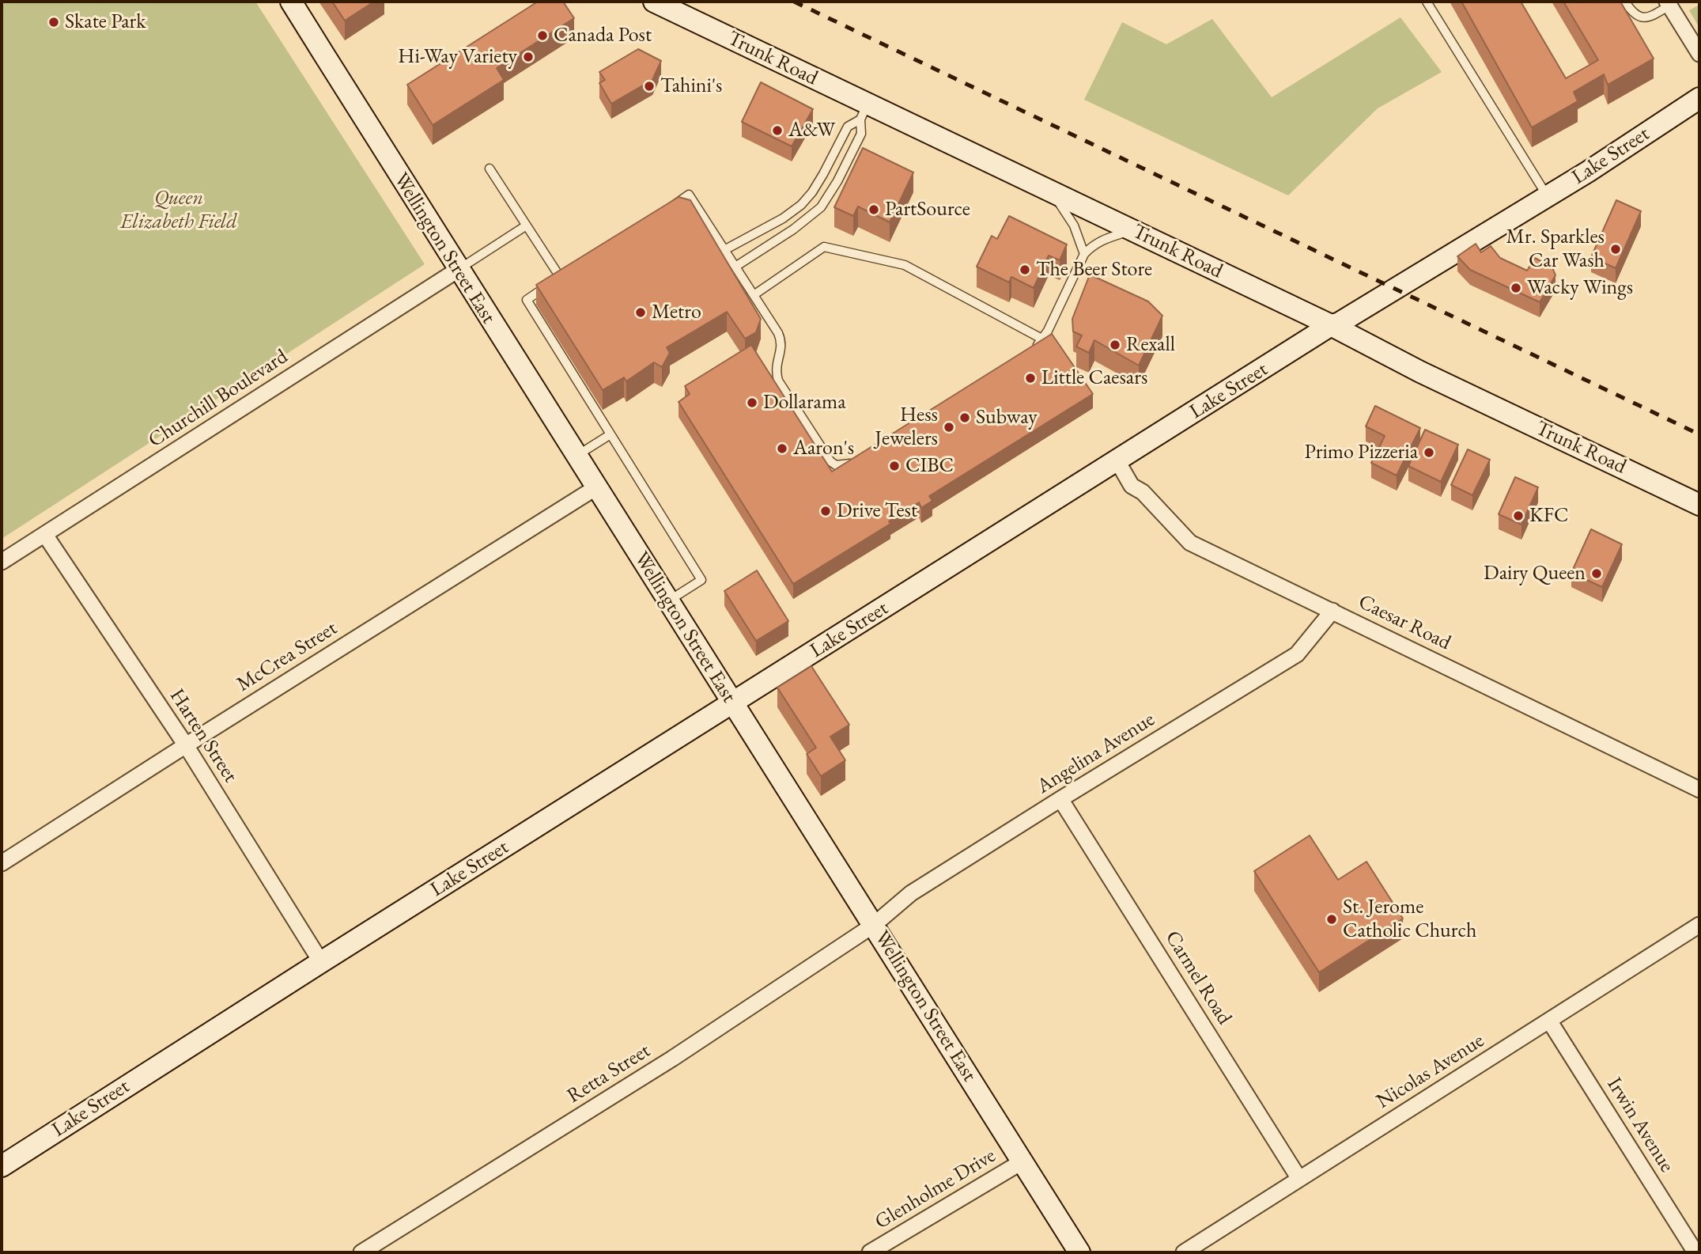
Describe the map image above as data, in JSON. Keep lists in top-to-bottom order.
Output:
{
  "streets": {
    "main road": ["Trunk Road", "Lake Street", "Wellington Street East"],
    "street": [
      "Churchill Boulevard",
      "Caesar Road",
      "McCrea Street",
      "Harten Street",
      "Angelina Avenue",
      "Carmel Road",
      "Nicolas Avenue",
      "Retta Street",
      "Irwin Avenue",
      "Glenholme Drive"
    ]
  },
  "crossings": [
    ["Trunk Road", "Lake Street"],
    ["Lake Street", "Wellington Street East"],
    ["Lake Street", "Caesar Road"],
    ["Lake Street", "Harten Street"],
    ["Wellington Street East", "Churchill Boulevard"],
    ["Wellington Street East", "McCrea Street"],
    ["Wellington Street East", "Angelina Avenue"],
    ["Wellington Street East", "Retta Street"],
    ["Wellington Street East", "Glenholme Drive"],
    ["Churchill Boulevard", "Harten Street"],
    ["Caesar Road", "Angelina Avenue"],
    ["McCrea Street", "Harten Street"],
    ["Angelina Avenue", "Carmel Road"],
    ["Angelina Avenue", "Retta Street"],
    ["Carmel Road", "Nicolas Avenue"],
    ["Nicolas Avenue", "Irwin Avenue"]
  ],
  "parks": ["Queen Elizabeth Field"],
  "places": [
    "Skate Park",
    "Canada Post",
    "Hi-Way Variety",
    "Tahini's",
    "A&W",
    "PartSource",
    "Mr. Sparkles Car Wash",
    "The Beer Store",
    "Wacky Wings",
    "Metro",
    "Rexall",
    "Little Caesars",
    "Dollarama",
    "Subway",
    "Hess Jewelers",
    "Aaron's",
    "Primo Pizzeria",
    "CIBC",
    "Drive Test",
    "KFC",
    "Dairy Queen",
    "St. Jerome Catholic Church"
  ]
}
